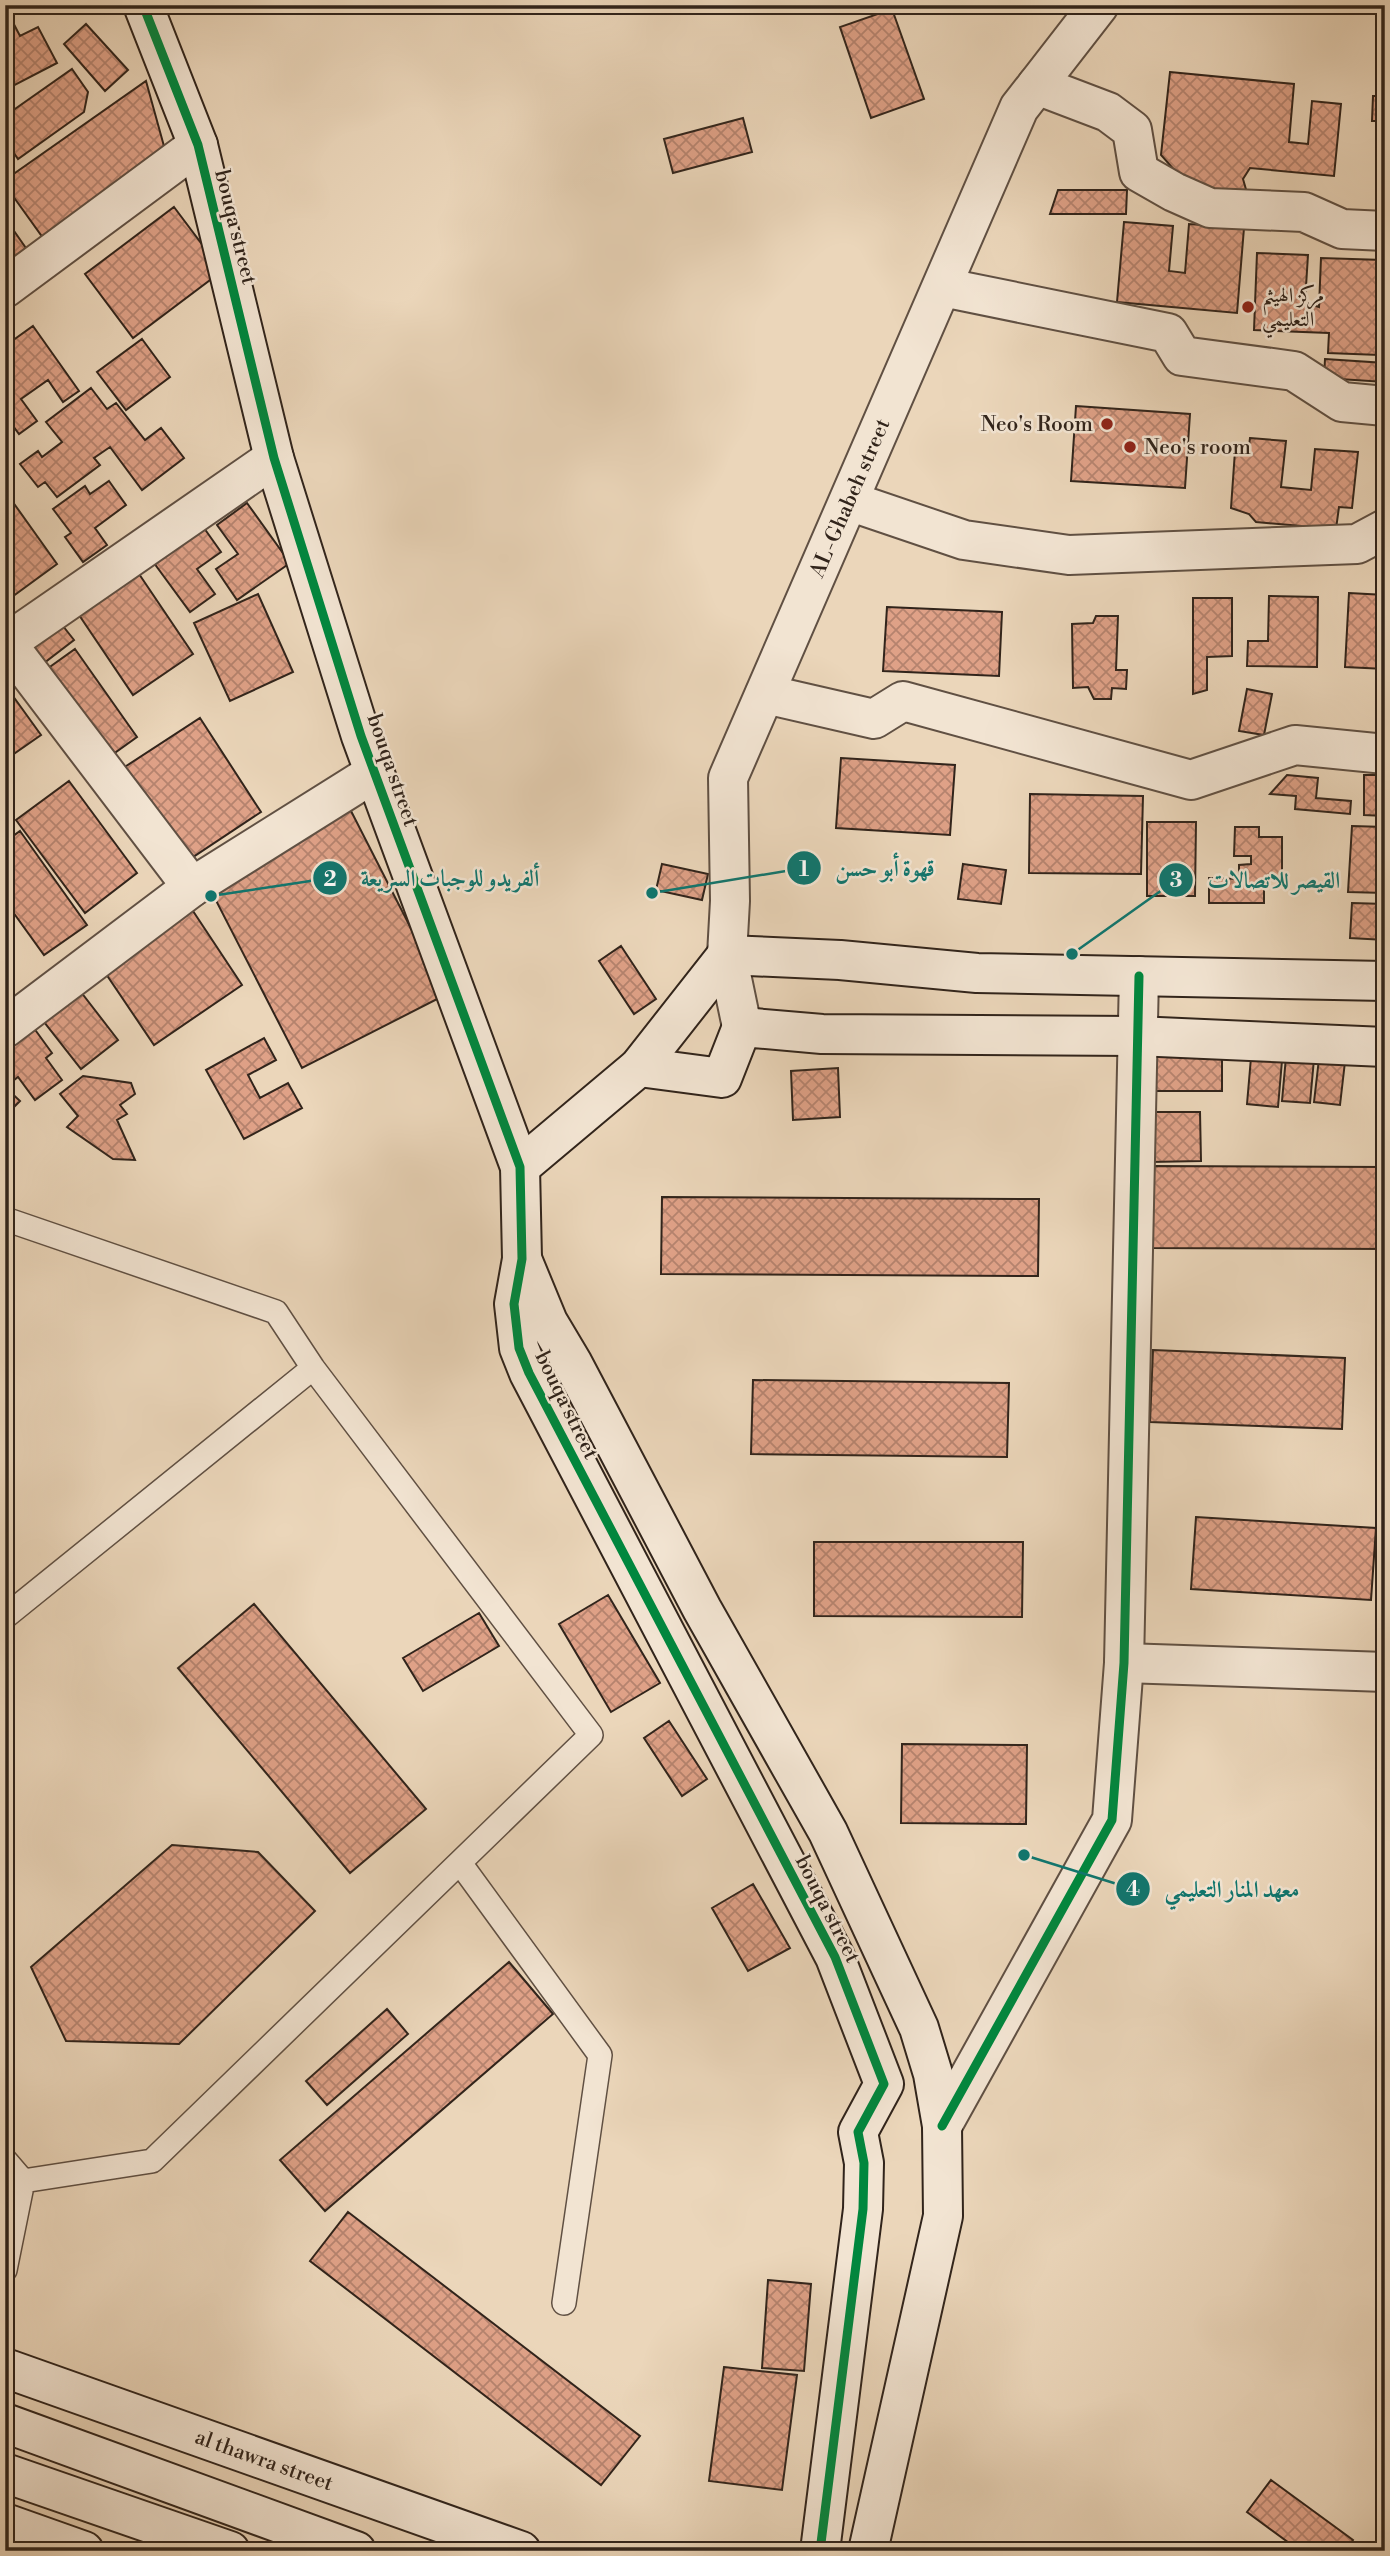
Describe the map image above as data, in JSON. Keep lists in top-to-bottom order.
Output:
{
  "streets": {
    "street": ["bouqa street", "AL-Ghabeh street", "al thawra street"]
  },
  "places": [
    "مركز الهيثم التعليمي",
    "Neo's Room",
    "Neo's room",
    "قهوة أبو حسن",
    "ألفريدو للوجبات السريعة",
    "القيصر للاتصالات",
    "معهد المنار التعليمي"
  ]
}
